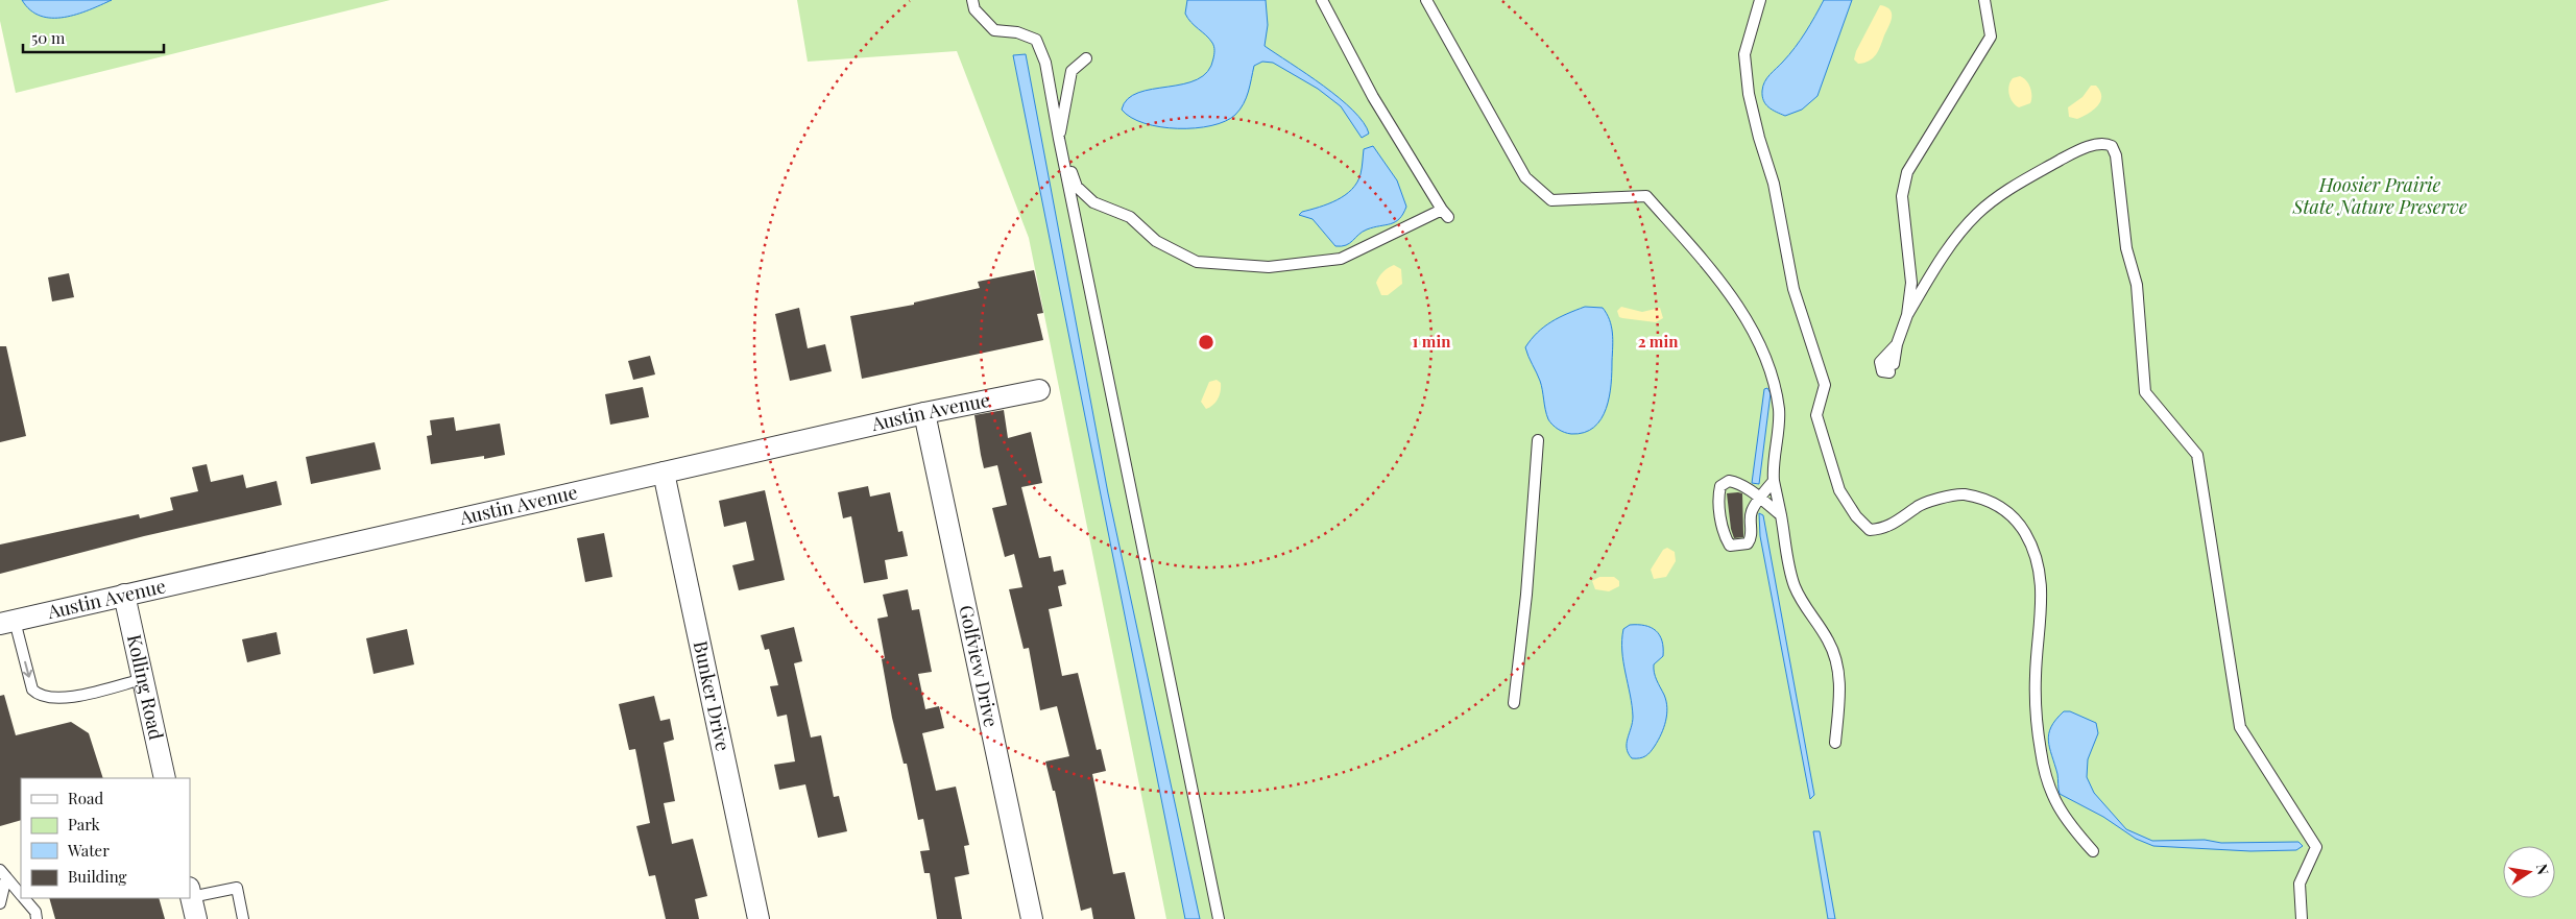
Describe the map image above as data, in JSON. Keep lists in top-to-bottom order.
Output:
{
  "streets": {
    "street": [
      "Austin Avenue",
      "Golfview Drive",
      "Kolling Road",
      "Bunker Drive"
    ]
  },
  "crossings": [
    ["Austin Avenue", "Golfview Drive"],
    ["Austin Avenue", "Kolling Road"],
    ["Austin Avenue", "Bunker Drive"]
  ],
  "parks": ["Hoosier Prairie State Nature Preserve"],
  "legend": [
    "Road",
    "Park",
    "Water",
    "Building"
  ],
  "scale_bar": "50 m",
  "north": "right",
  "rings": ["1 min", "2 min"]
}
